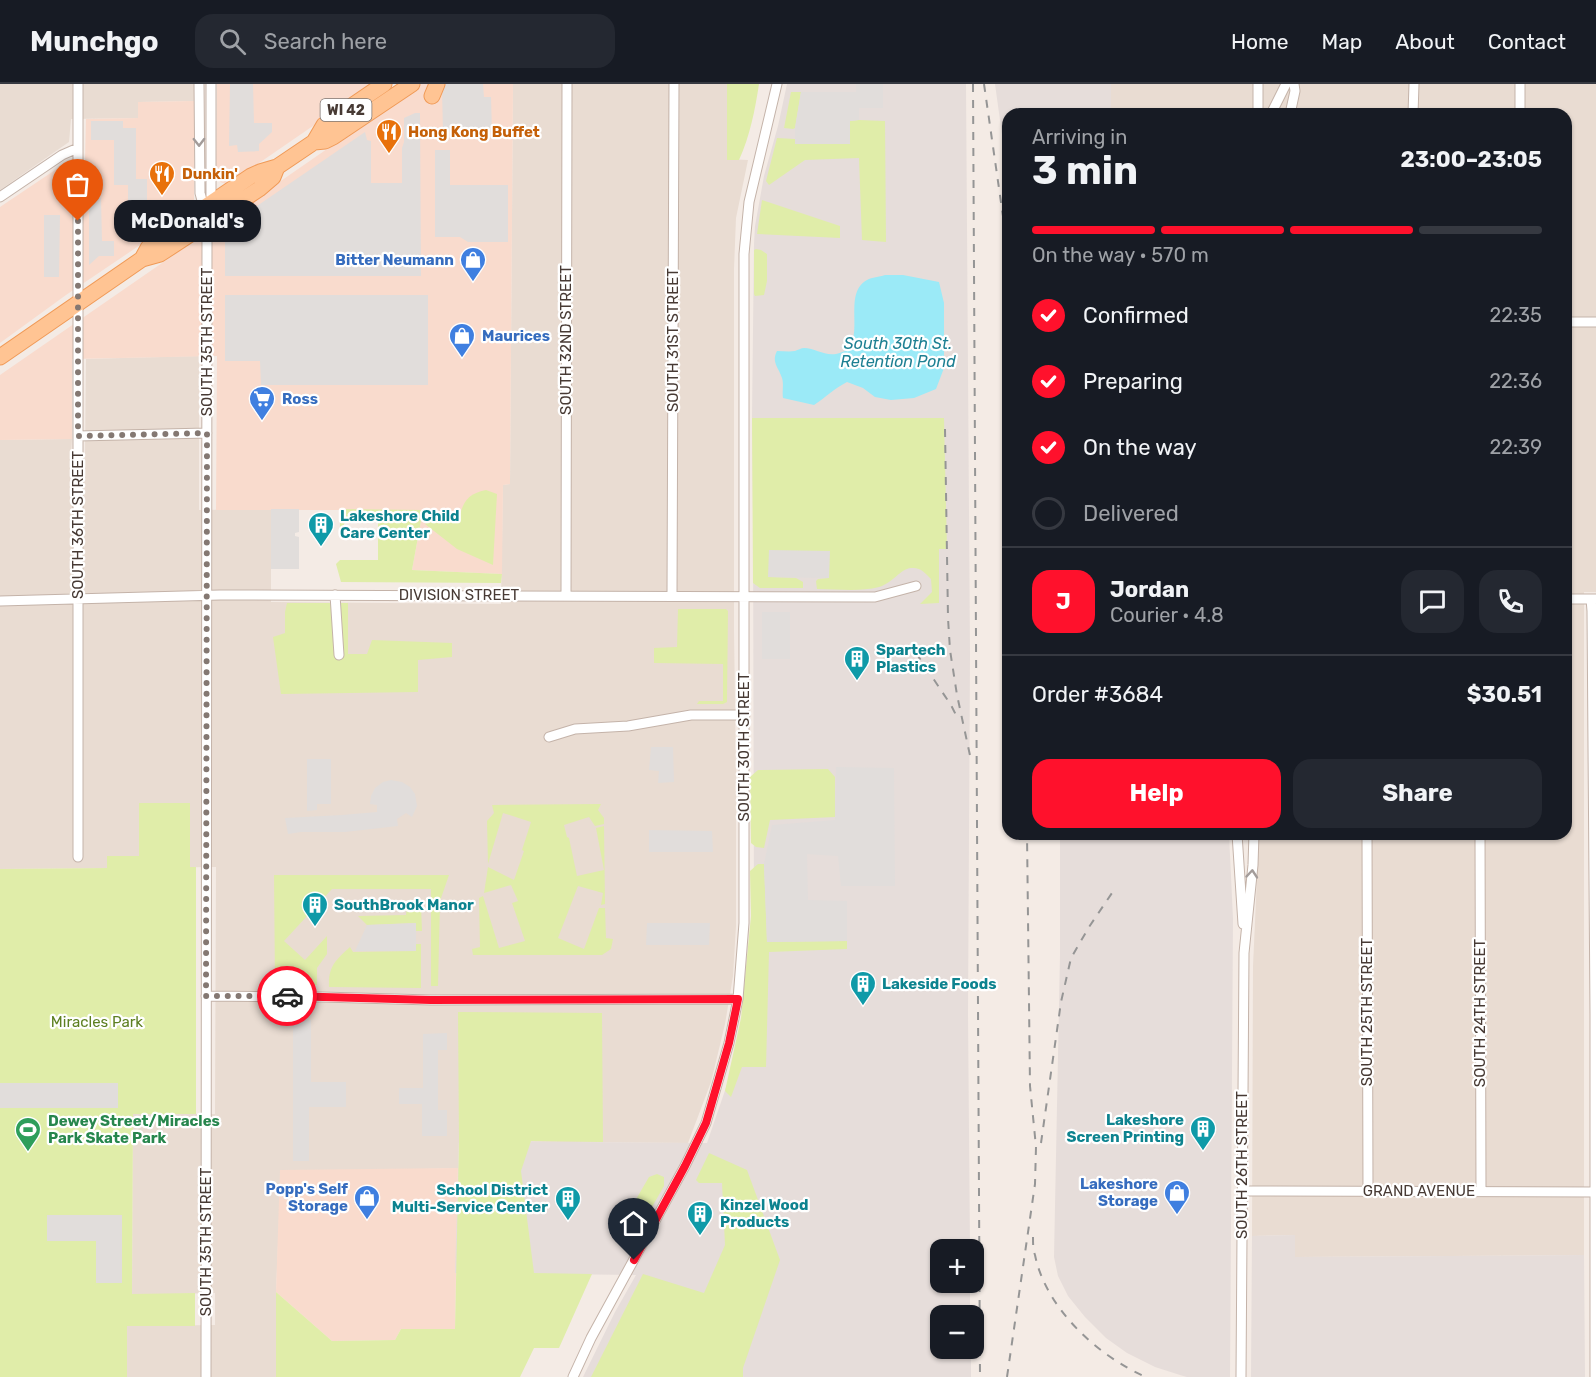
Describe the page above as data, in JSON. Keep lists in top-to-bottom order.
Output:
{
  "streets": {
    "main road": ["WI 42"],
    "street": [
      "SOUTH 32ND STREET",
      "SOUTH 31ST STREET",
      "SOUTH 35TH STREET",
      "SOUTH 36TH STREET",
      "DIVISION STREET",
      "SOUTH 30TH STREET",
      "SOUTH 25TH STREET",
      "SOUTH 24TH STREET",
      "SOUTH 26TH STREET",
      "GRAND AVENUE"
    ]
  },
  "crossings": [
    ["WI 42", "SOUTH 35TH STREET"],
    ["WI 42", "SOUTH 36TH STREET"],
    ["SOUTH 32ND STREET", "DIVISION STREET"],
    ["SOUTH 31ST STREET", "DIVISION STREET"],
    ["SOUTH 35TH STREET", "DIVISION STREET"],
    ["SOUTH 36TH STREET", "DIVISION STREET"],
    ["DIVISION STREET", "SOUTH 30TH STREET"],
    ["SOUTH 25TH STREET", "GRAND AVENUE"],
    ["SOUTH 24TH STREET", "GRAND AVENUE"],
    ["SOUTH 26TH STREET", "GRAND AVENUE"]
  ],
  "water": ["South 30th St. Retention Pond"],
  "parks": ["Miracles Park"],
  "places": {
    "restaurant": ["Hong Kong Buffet", "Dunkin'"],
    "other": ["McDonald's"],
    "shop": [
      "Bitter Neumann",
      "Maurices",
      "Lakeshore Storage",
      "Popp's Self Storage"
    ],
    "supermarket": ["Ross"],
    "building": [
      "Lakeshore Child Care Center",
      "Spartech Plastics",
      "SouthBrook Manor",
      "Lakeside Foods",
      "Lakeshore Screen Printing",
      "School District Multi-Service Center",
      "Kinzel Wood Products"
    ],
    "sports": ["Dewey Street/Miracles Park Skate Park"]
  },
  "page": {
    "header": "Munchgo",
    "search": "Search here",
    "nav": [
      "Home",
      "Map",
      "About",
      "Contact"
    ],
    "heading": ["3 min", "Arriving in", "23:00–23:05"],
    "panel": [
      "Jordan",
      "Courier · 4.8",
      "Order #3684",
      "$30.51"
    ],
    "bubble": "McDonald's",
    "bar": "On the way · 570 m",
    "list": [
      ["Confirmed", "22:35"],
      ["Preparing", "22:36"],
      ["On the way", "22:39"],
      "Delivered"
    ],
    "round": "J",
    "buttons": ["Help", "Share"],
    "map_buttons": ["+", "−"]
  }
}
